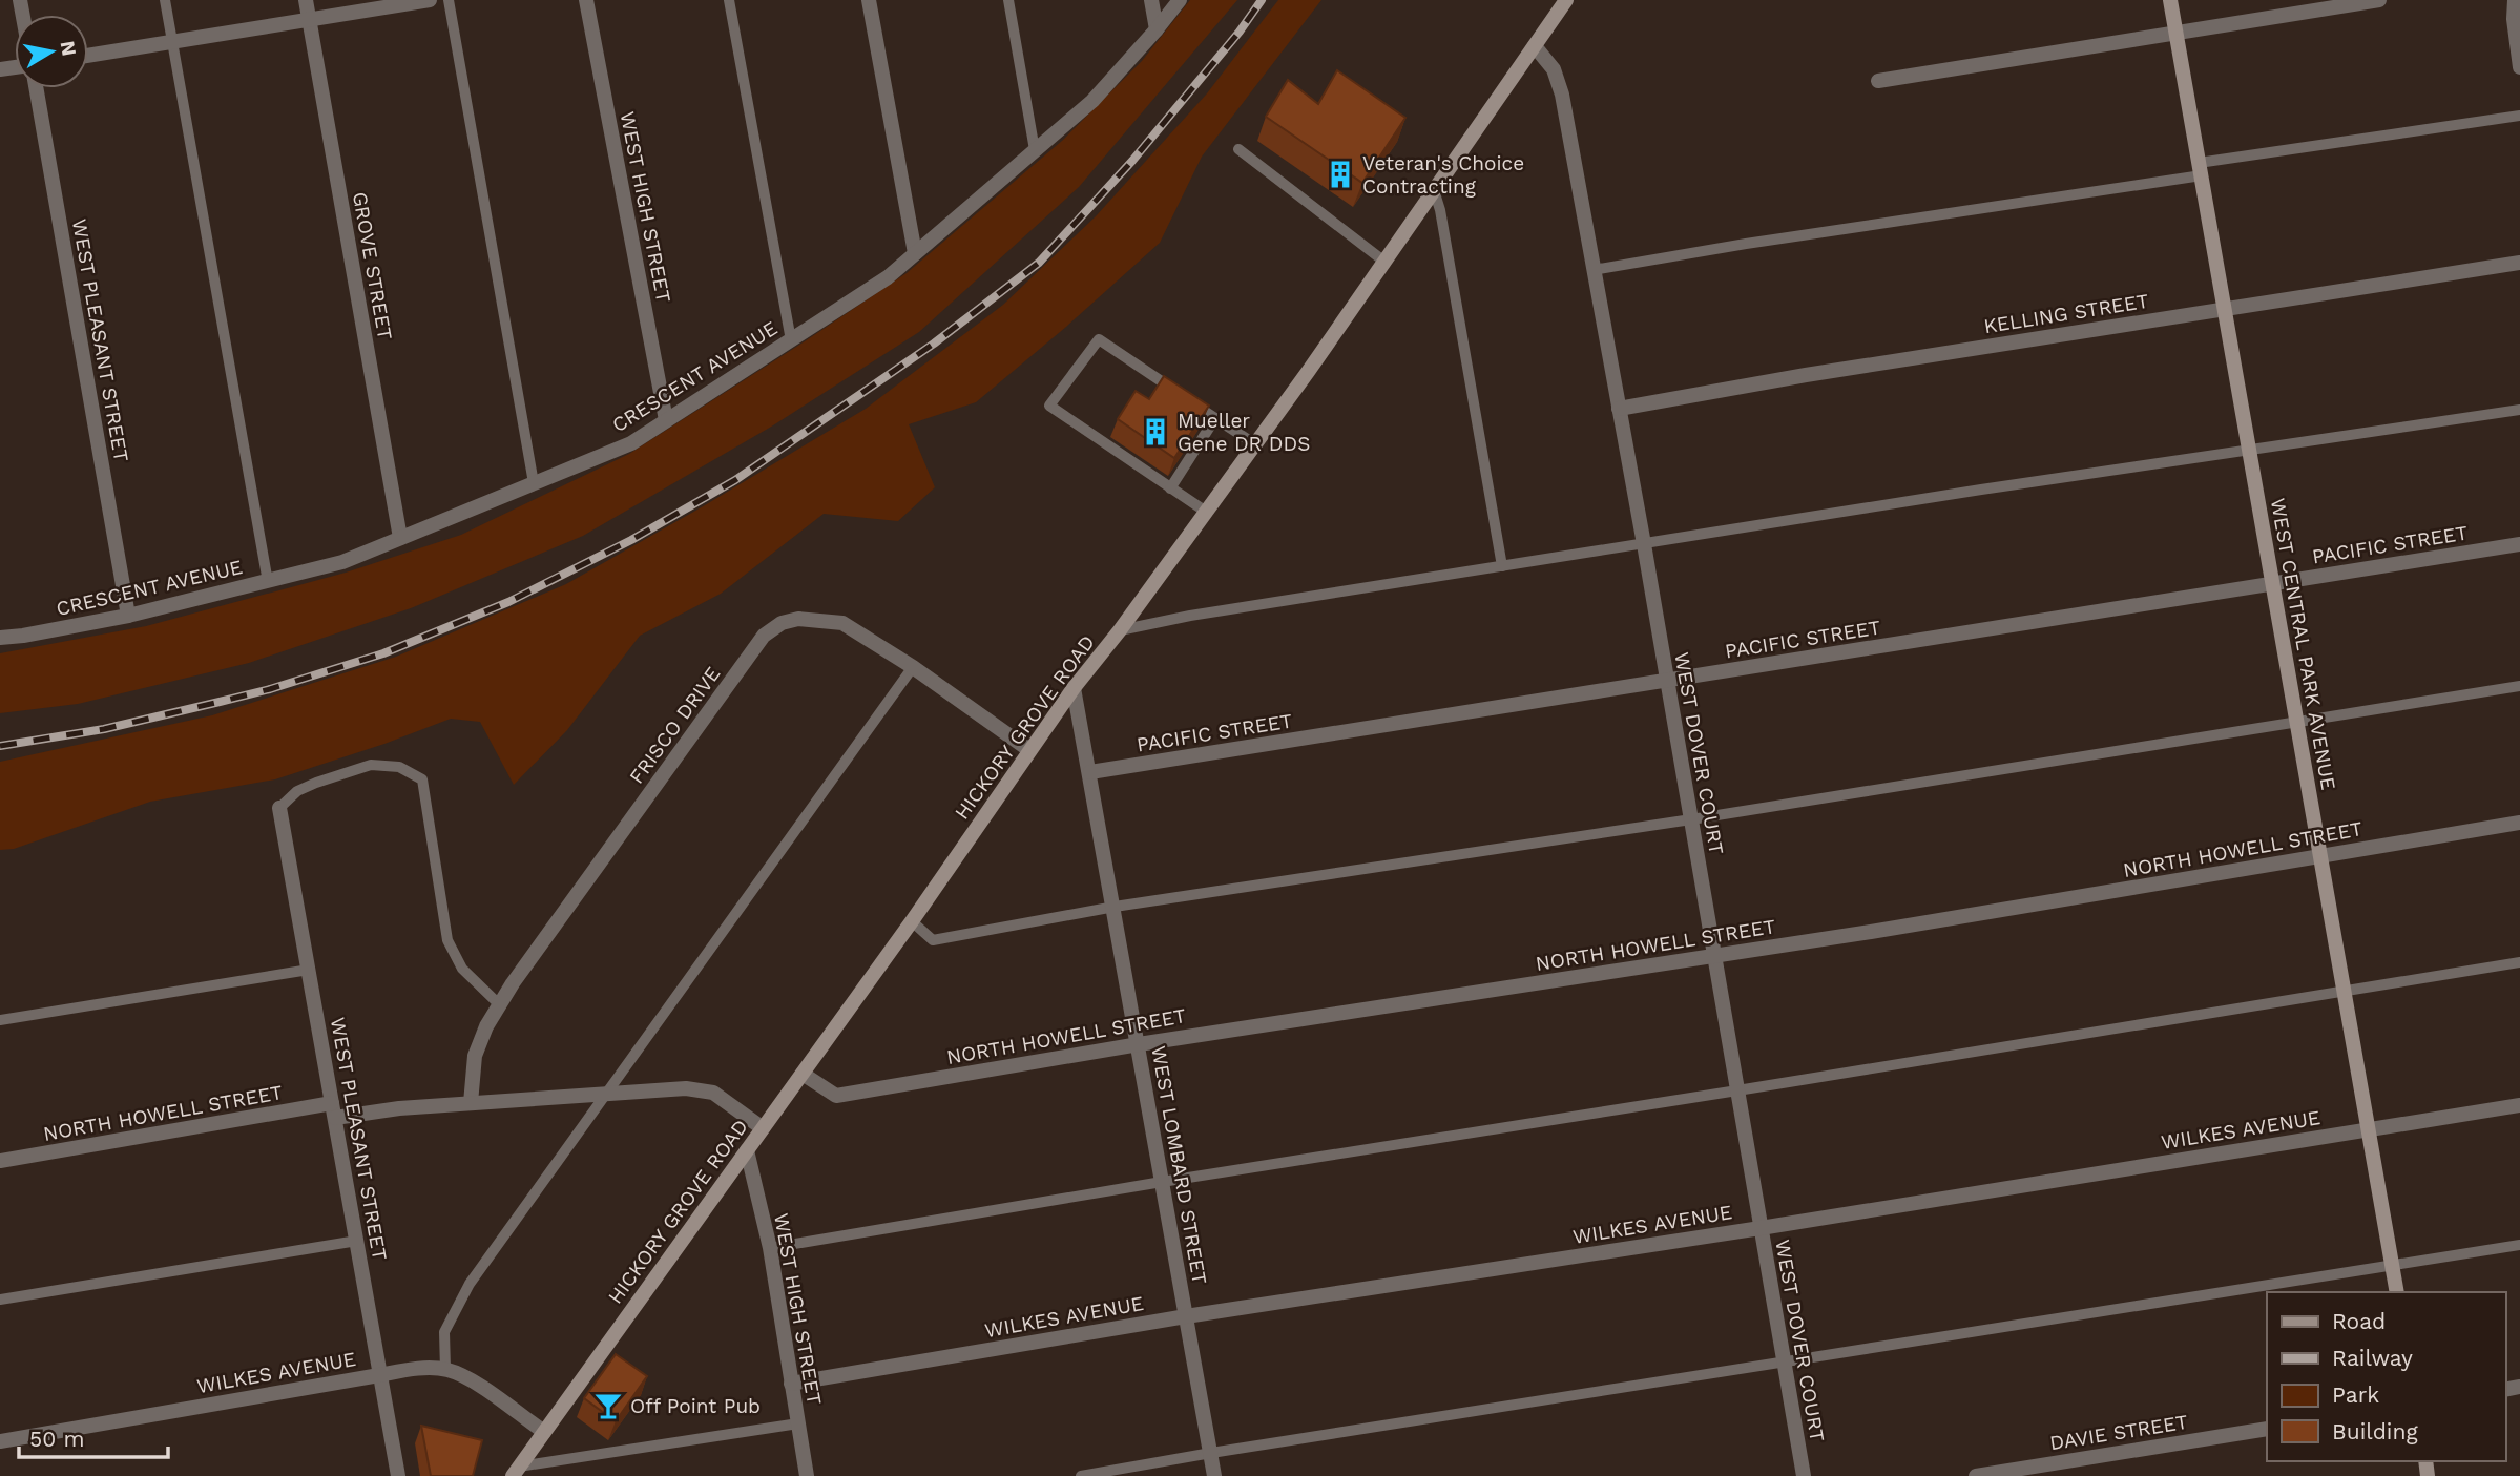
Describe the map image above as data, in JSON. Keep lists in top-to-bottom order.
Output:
{
  "streets": {
    "main road": ["WEST CENTRAL PARK AVENUE", "HICKORY GROVE ROAD"],
    "street": [
      "WEST HIGH STREET",
      "GROVE STREET",
      "KELLING STREET",
      "WEST PLEASANT STREET",
      "CRESCENT AVENUE",
      "PACIFIC STREET",
      "FRISCO DRIVE",
      "WEST DOVER COURT",
      "NORTH HOWELL STREET",
      "WILKES AVENUE",
      "WEST LOMBARD STREET",
      "DAVIE STREET"
    ]
  },
  "crossings": [
    ["WEST HIGH STREET", "CRESCENT AVENUE"],
    ["WEST HIGH STREET", "HICKORY GROVE ROAD"],
    ["WEST HIGH STREET", "WILKES AVENUE"],
    ["GROVE STREET", "CRESCENT AVENUE"],
    ["KELLING STREET", "WEST CENTRAL PARK AVENUE"],
    ["KELLING STREET", "WEST DOVER COURT"],
    ["WEST PLEASANT STREET", "CRESCENT AVENUE"],
    ["WEST PLEASANT STREET", "NORTH HOWELL STREET"],
    ["WEST PLEASANT STREET", "WILKES AVENUE"],
    ["PACIFIC STREET", "WEST CENTRAL PARK AVENUE"],
    ["PACIFIC STREET", "WEST DOVER COURT"],
    ["PACIFIC STREET", "WEST LOMBARD STREET"],
    ["WEST CENTRAL PARK AVENUE", "NORTH HOWELL STREET"],
    ["WEST CENTRAL PARK AVENUE", "WILKES AVENUE"],
    ["FRISCO DRIVE", "HICKORY GROVE ROAD"],
    ["FRISCO DRIVE", "NORTH HOWELL STREET"],
    ["HICKORY GROVE ROAD", "WEST DOVER COURT"],
    ["HICKORY GROVE ROAD", "NORTH HOWELL STREET"],
    ["HICKORY GROVE ROAD", "WILKES AVENUE"],
    ["HICKORY GROVE ROAD", "WEST LOMBARD STREET"],
    ["WEST DOVER COURT", "NORTH HOWELL STREET"],
    ["WEST DOVER COURT", "WILKES AVENUE"],
    ["NORTH HOWELL STREET", "WEST LOMBARD STREET"],
    ["WILKES AVENUE", "WEST LOMBARD STREET"]
  ],
  "places": {
    "building": ["Veteran's Choice Contracting", "Mueller Gene DR DDS"],
    "bar": ["Off Point Pub"]
  },
  "legend": [
    "Road",
    "Railway",
    "Park",
    "Building"
  ],
  "scale_bar": "50 m",
  "north": "right"
}
